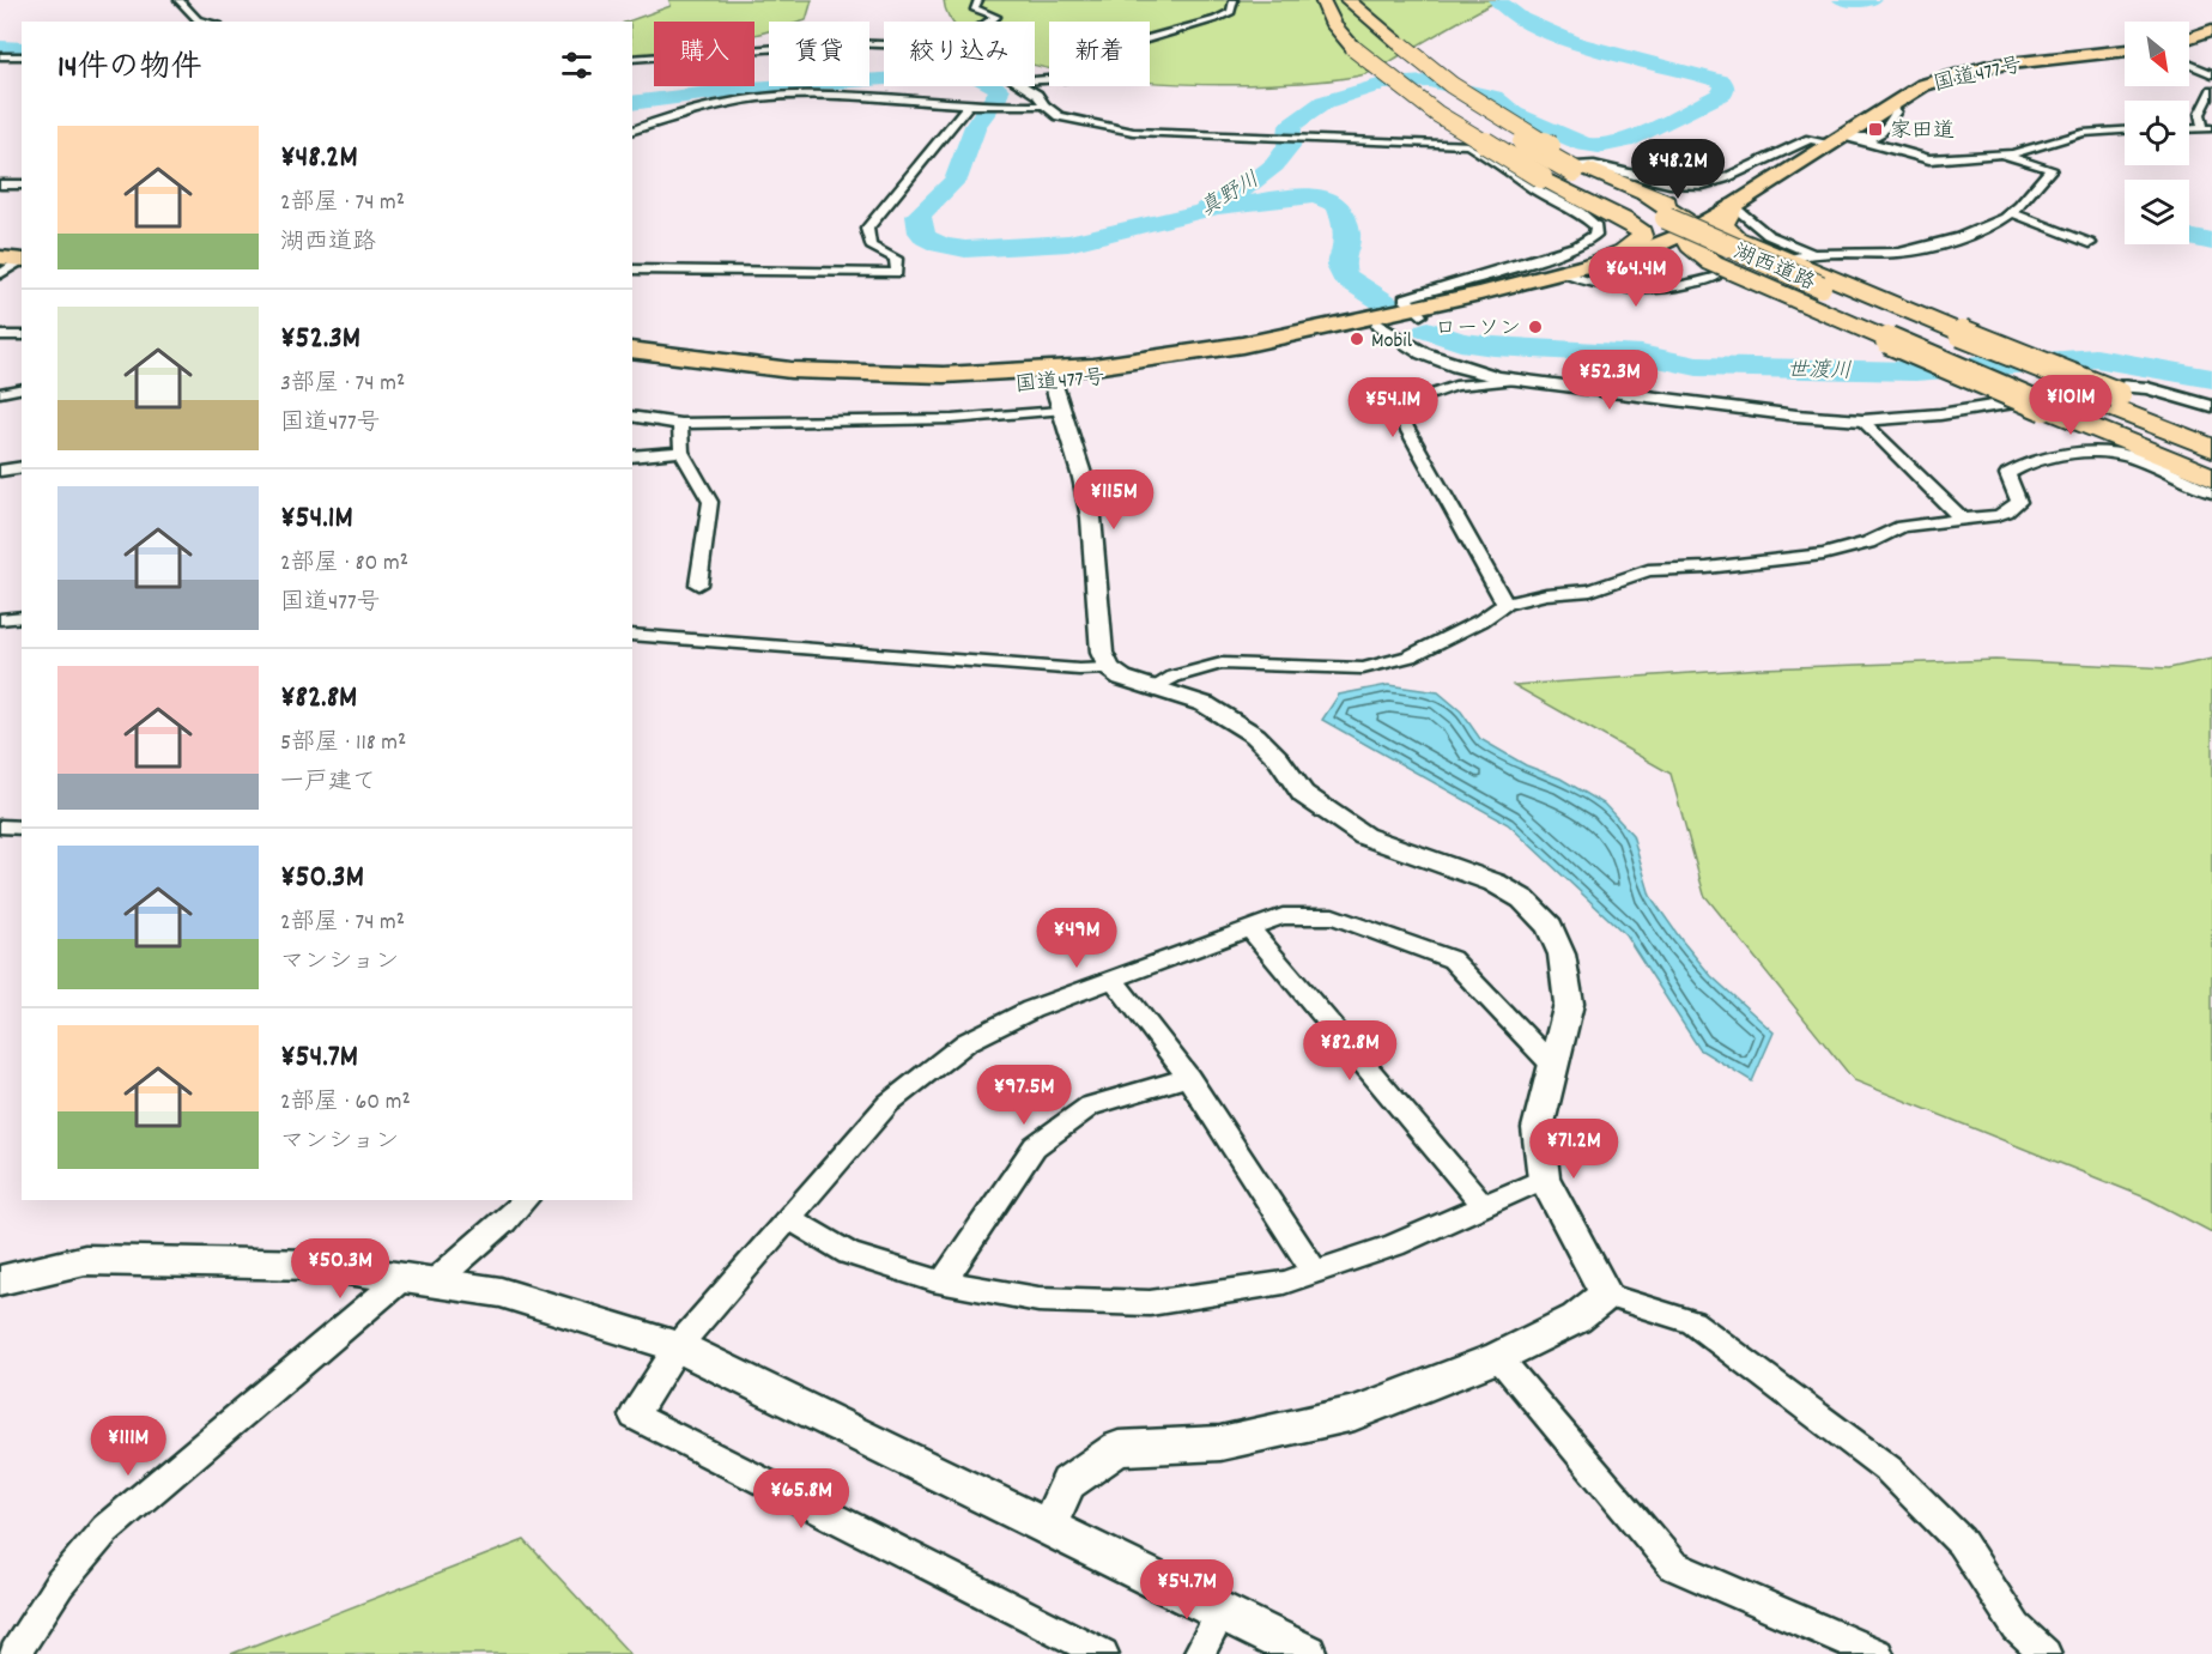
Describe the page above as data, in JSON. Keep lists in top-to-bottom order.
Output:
{
  "streets": {
    "highway": ["国道477号", "湖西道路"]
  },
  "water": ["真野川", "世渡川"],
  "places": {
    "transit": ["家田道"],
    "other": ["ローソン", "Mobil"]
  },
  "north": "bottom right",
  "page": {
    "chip": [
      "購入",
      "賃貸",
      "絞り込み",
      "新着"
    ],
    "heading": "14件の物件",
    "list": [
      {
        "name": "¥48.2M",
        "note": "2部屋 · 74 m² · 湖西道路"
      },
      {
        "name": "¥52.3M",
        "note": "3部屋 · 74 m² · 国道477号"
      },
      {
        "name": "¥54.1M",
        "note": "2部屋 · 80 m² · 国道477号"
      },
      {
        "name": "¥82.8M",
        "note": "5部屋 · 118 m² · 一戸建て"
      },
      {
        "name": "¥50.3M",
        "note": "2部屋 · 74 m² · マンション"
      },
      {
        "name": "¥54.7M",
        "note": "2部屋 · 60 m² · マンション"
      }
    ],
    "price": [
      "¥48.2M",
      "¥64.4M",
      "¥52.3M",
      "¥101M",
      "¥54.1M",
      "¥115M",
      "¥49M",
      "¥82.8M",
      "¥97.5M",
      "¥71.2M",
      "¥50.3M",
      "¥111M",
      "¥65.8M",
      "¥54.7M"
    ]
  }
}
